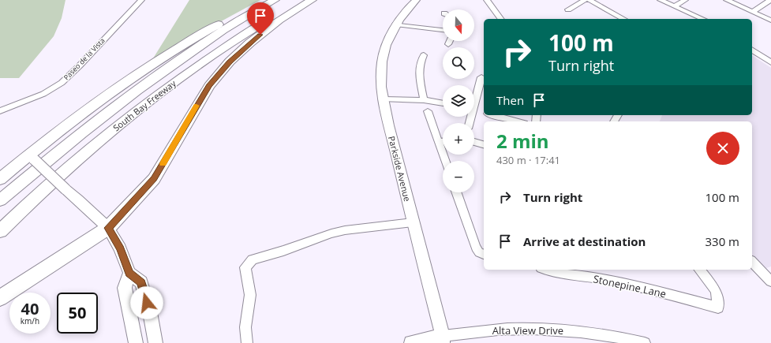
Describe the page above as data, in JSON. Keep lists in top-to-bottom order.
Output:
{
  "streets": {
    "highway": ["South Bay Freeway"],
    "main road": ["Parkside Avenue", "Alta View Drive"],
    "street": ["Paseo de la Vista", "Stonepine Lane"]
  },
  "crossings": [
    ["Parkside Avenue", "Alta View Drive"]
  ],
  "north": "bottom",
  "page": {
    "map_buttons": ["+", "−"],
    "turn": ["100 m", "Turn right"],
    "then": "Then",
    "heading": ["2 min", "430 m · 17:41"],
    "list": [
      {
        "name": "Turn right",
        "value": "100 m"
      },
      {
        "name": "Arrive at destination",
        "value": "330 m"
      }
    ],
    "speed": "40 km/h",
    "limit": "50"
  }
}
